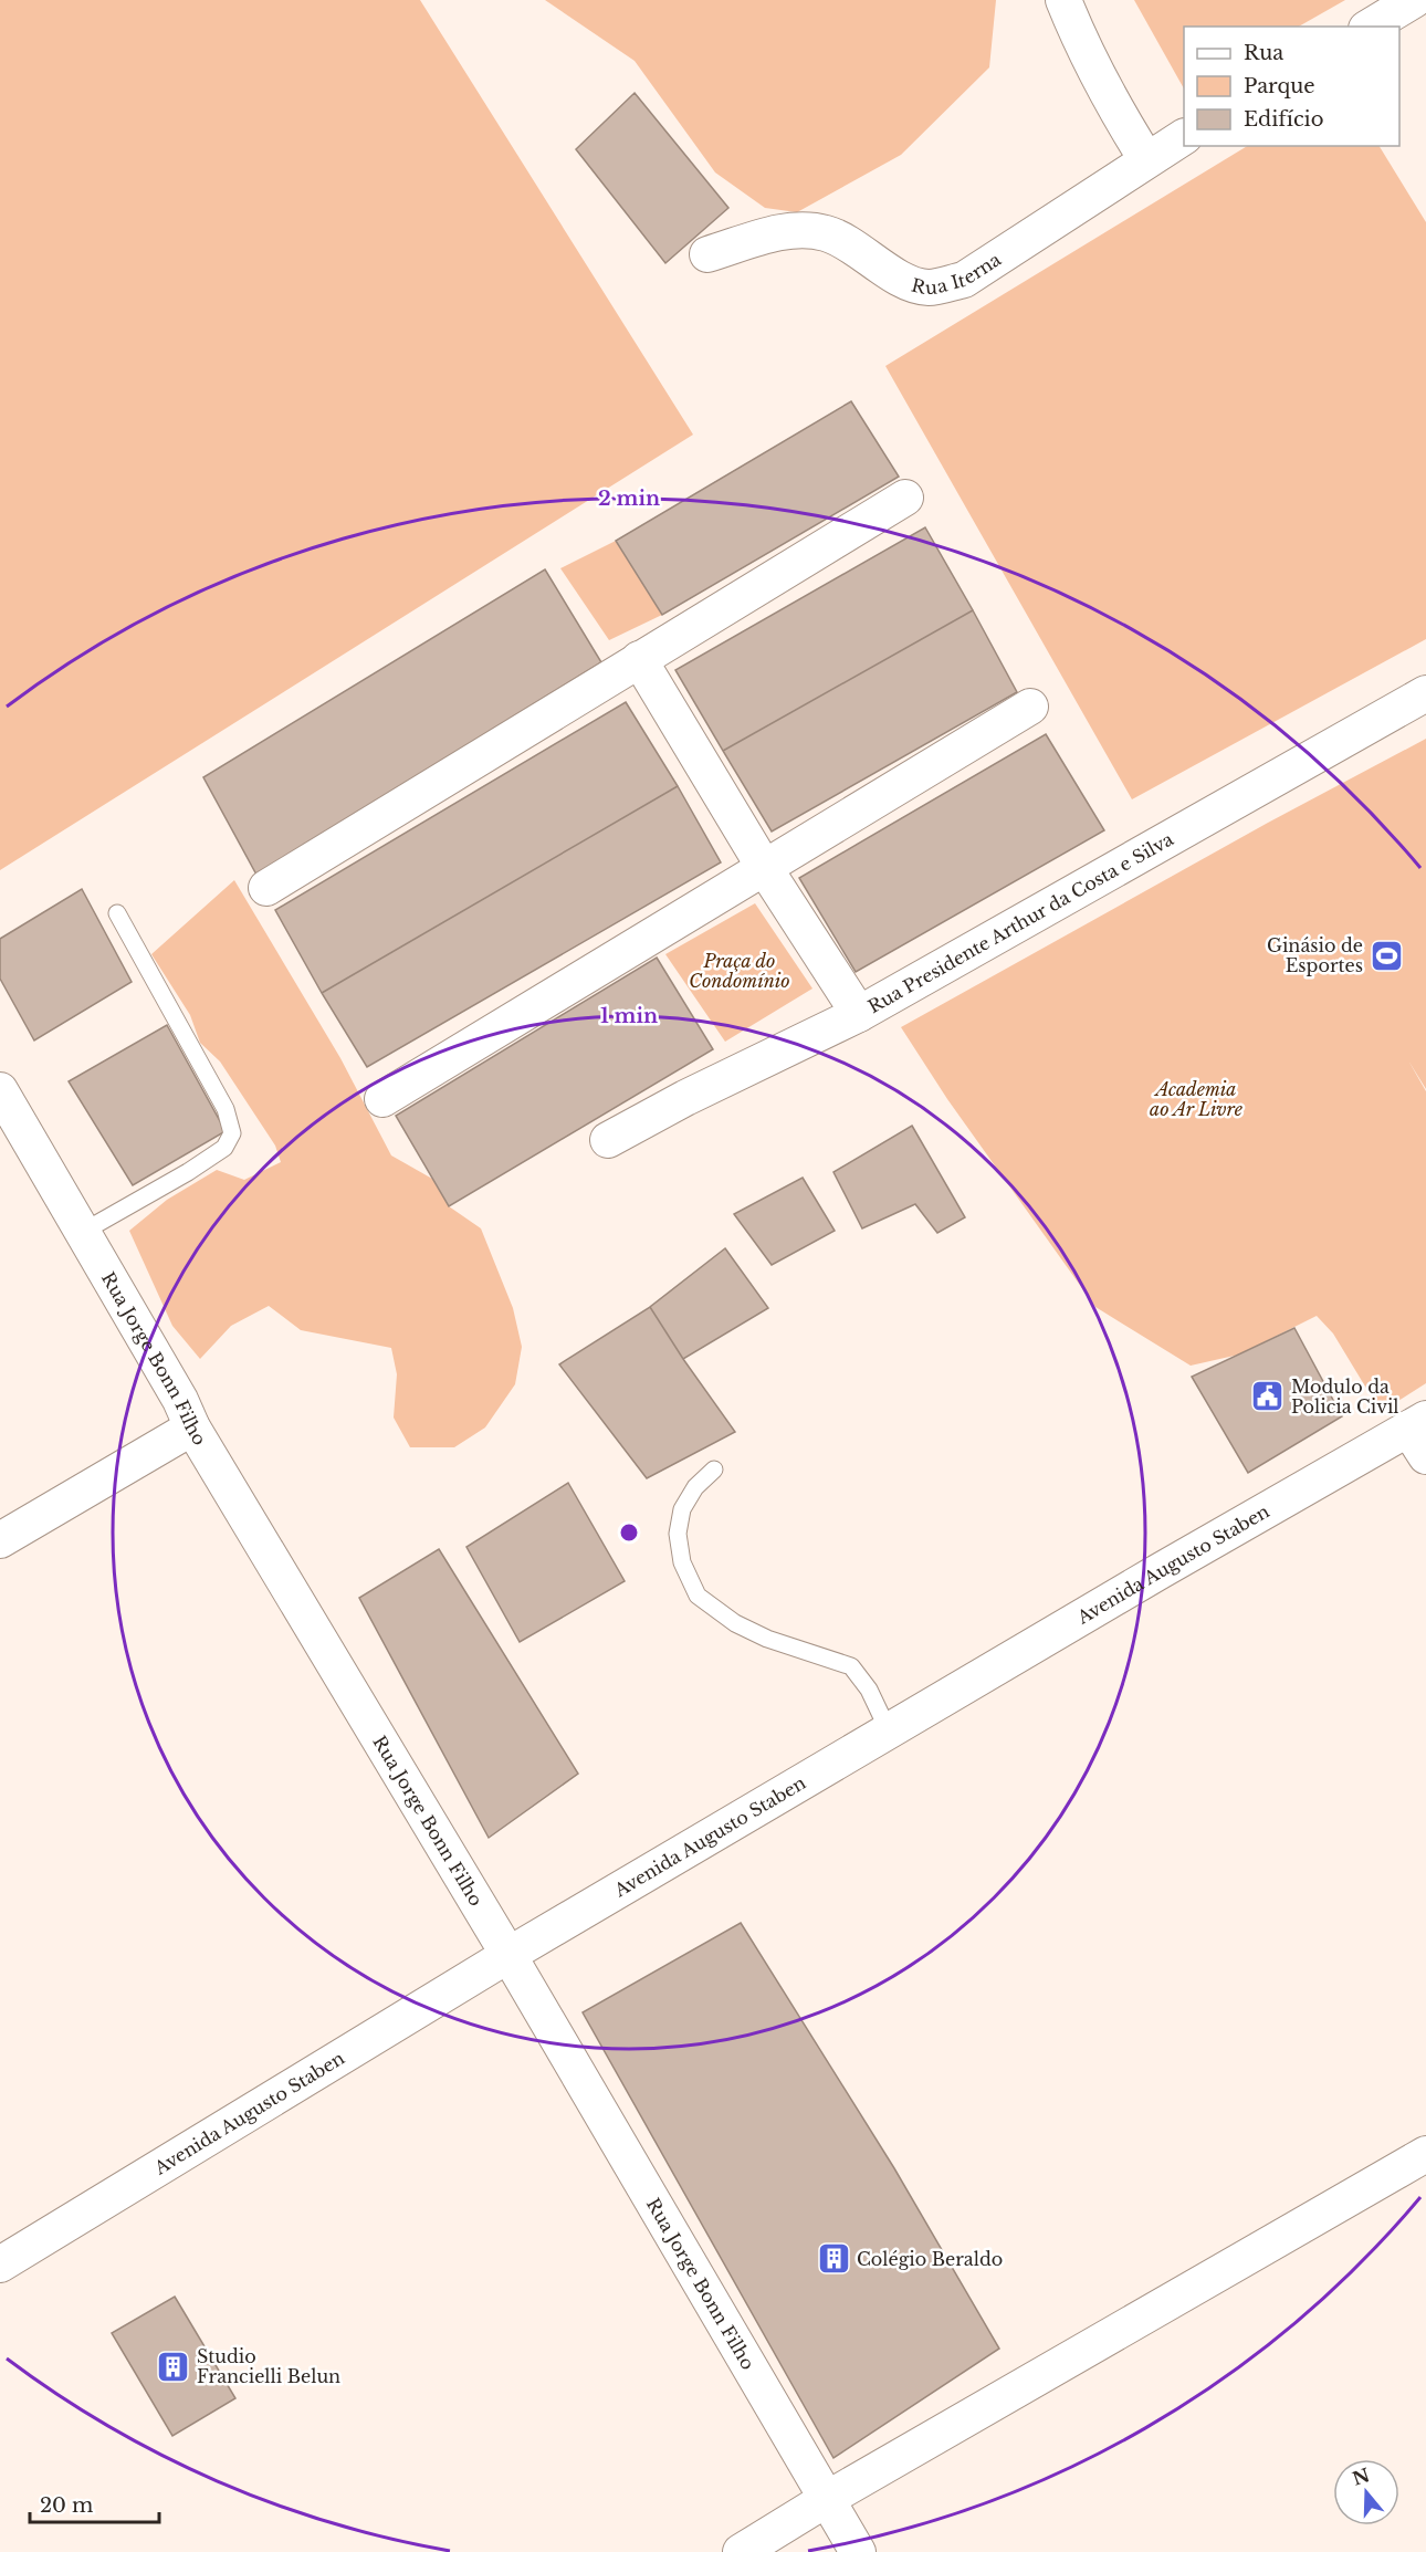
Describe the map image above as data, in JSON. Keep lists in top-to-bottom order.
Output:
{
  "streets": {
    "street": [
      "Rua Iterna",
      "Rua Presidente Arthur da Costa e Silva",
      "Rua Jorge Bonn Filho",
      "Avenida Augusto Staben"
    ]
  },
  "crossings": [
    ["Rua Jorge Bonn Filho", "Avenida Augusto Staben"]
  ],
  "parks": ["Praça do Condomínio", "Academia ao Ar Livre"],
  "places": {
    "sports": ["Ginásio de Esportes"],
    "public building": ["Modulo da Policia Civil"],
    "building": ["Colégio Beraldo", "Studio Francielli Belun"]
  },
  "legend": ["Rua", "Parque", "Edifício"],
  "scale_bar": "20 m",
  "north": "top",
  "rings": ["2 min", "1 min"]
}
